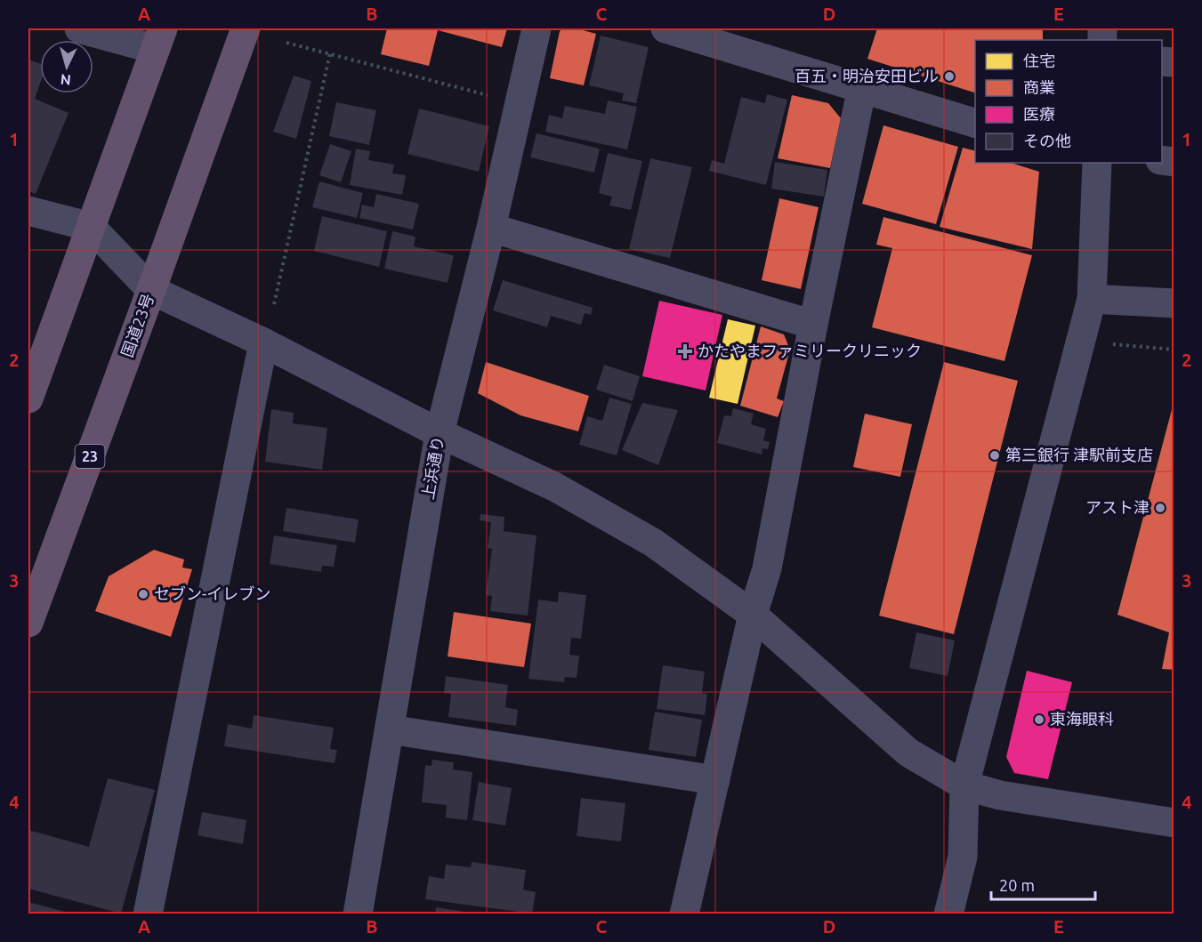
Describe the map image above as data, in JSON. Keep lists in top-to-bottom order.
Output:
{
  "streets": {
    "highway": ["国道23号", "23"],
    "street": ["上浜通り"]
  },
  "places": {
    "other": [
      "百五・明治安田ビル",
      "第三銀行 津駅前支店",
      "アスト津",
      "セブン-イレブン",
      "東海眼科"
    ],
    "health": ["かたやまファミリークリニック"]
  },
  "legend": [
    "住宅",
    "商業",
    "医療",
    "その他"
  ],
  "scale_bar": "20 m",
  "north": "bottom",
  "grid": {
    "columns": [
      "A",
      "B",
      "C",
      "D",
      "E"
    ],
    "rows": [
      "1",
      "2",
      "3",
      "4"
    ]
  }
}
